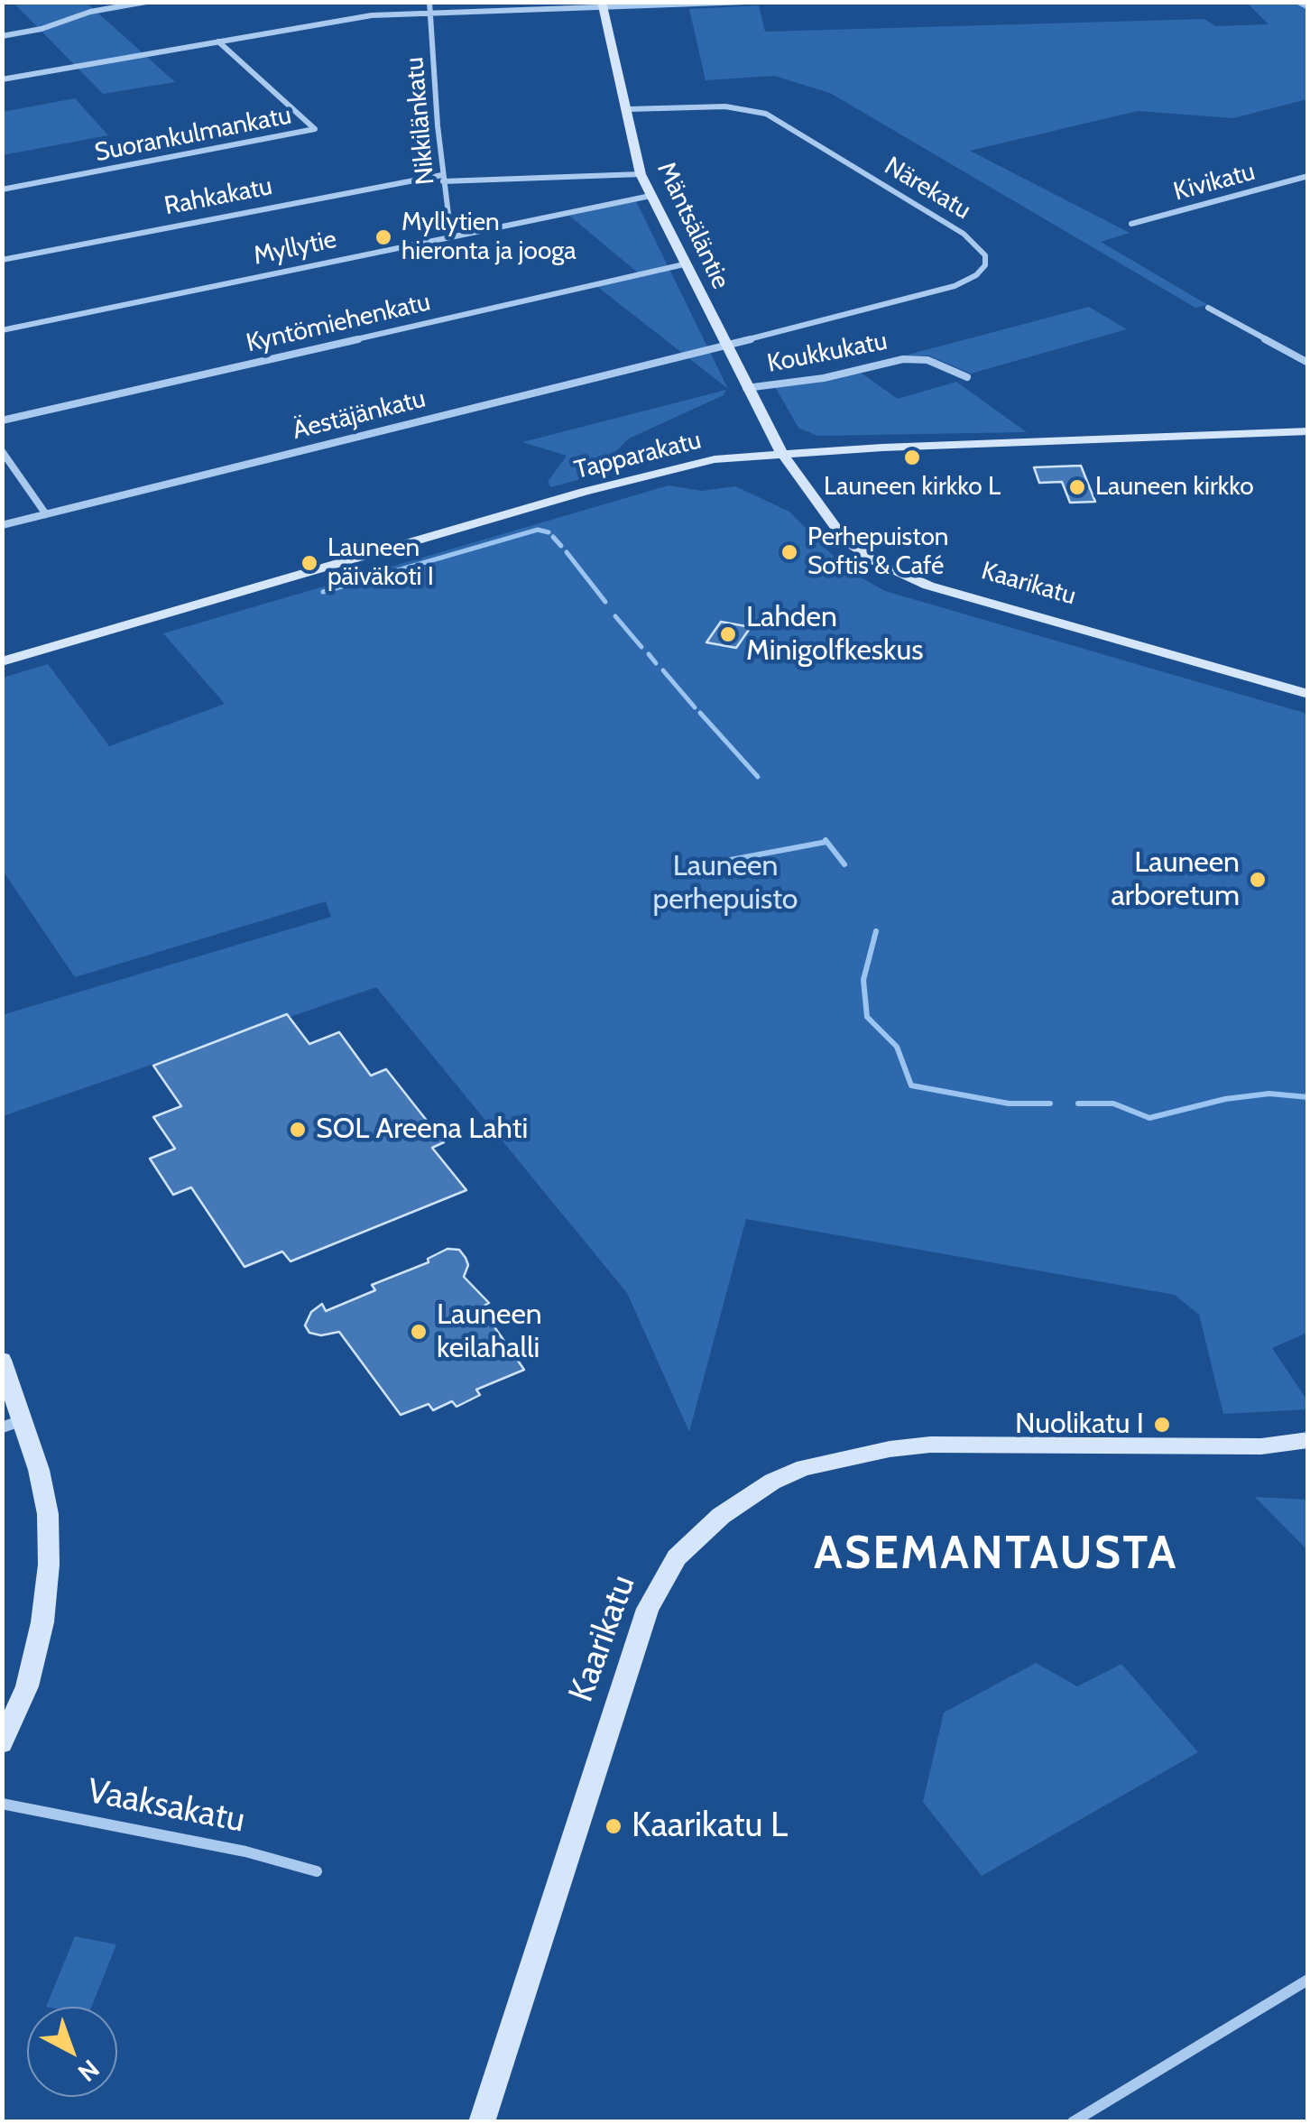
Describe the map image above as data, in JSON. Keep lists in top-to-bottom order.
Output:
{
  "streets": {
    "street": [
      "Nikkilänkatu",
      "Suorankulmankatu",
      "Kivikatu",
      "Närekatu",
      "Rahkakatu",
      "Mäntsäläntie",
      "Myllytie",
      "Kyntömiehenkatu",
      "Koukkukatu",
      "Äestäjänkatu",
      "Tapparakatu",
      "Kaarikatu",
      "Vaaksakatu"
    ]
  },
  "crossings": [
    ["Nikkilänkatu", "Rahkakatu"],
    ["Nikkilänkatu", "Myllytie"],
    ["Närekatu", "Mäntsäläntie"],
    ["Närekatu", "Äestäjänkatu"],
    ["Rahkakatu", "Mäntsäläntie"],
    ["Mäntsäläntie", "Myllytie"],
    ["Mäntsäläntie", "Kyntömiehenkatu"],
    ["Mäntsäläntie", "Koukkukatu"],
    ["Mäntsäläntie", "Äestäjänkatu"],
    ["Mäntsäläntie", "Tapparakatu"],
    ["Mäntsäläntie", "Kaarikatu"],
    ["Tapparakatu", "Kaarikatu"]
  ],
  "districts": ["ASEMANTAUSTA"],
  "parks": ["Launeen perhepuisto"],
  "places": [
    "Myllytien hieronta ja jooga",
    "Launeen kirkko L",
    "Launeen kirkko",
    "Perhepuiston Softis & Café",
    "Launeen päiväkoti I",
    "Lahden Minigolfkeskus",
    "Launeen arboretum",
    "SOL Areena Lahti",
    "Launeen keilahalli",
    "Nuolikatu I",
    "Kaarikatu L"
  ],
  "north": "bottom right"
}
